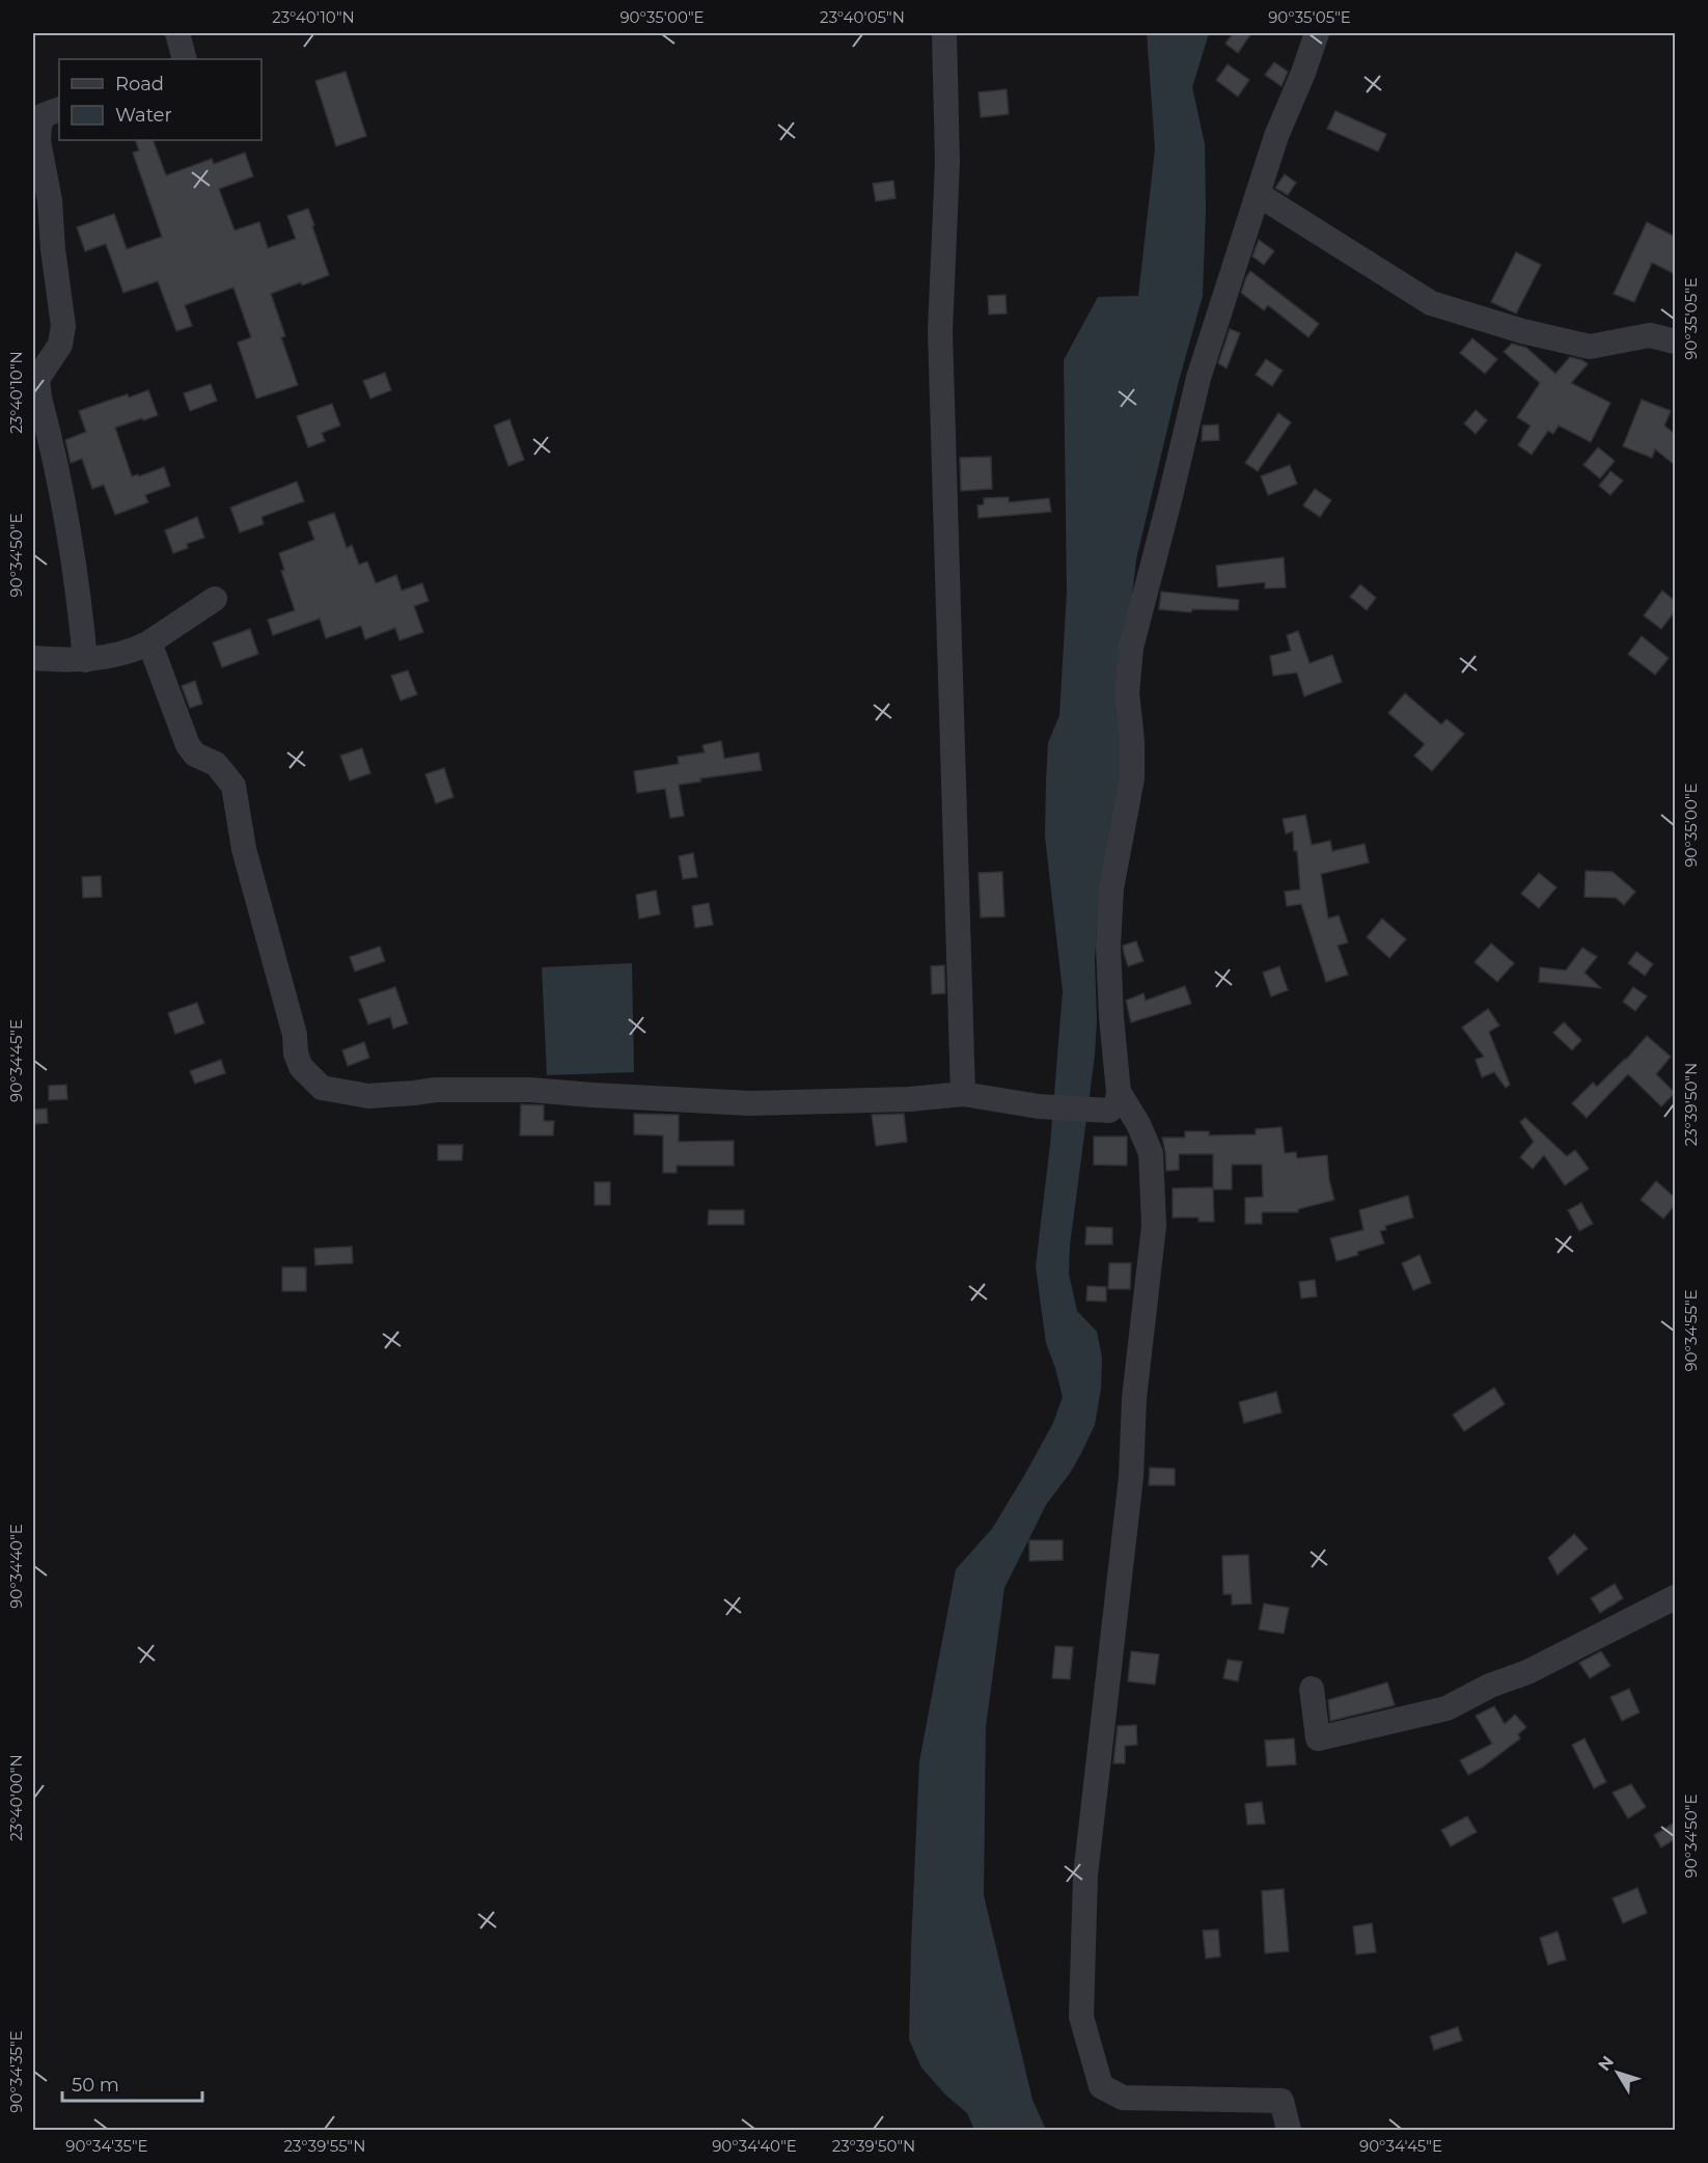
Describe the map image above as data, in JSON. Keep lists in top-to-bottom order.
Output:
{
  "legend": ["Road", "Water"],
  "scale_bar": "50 m",
  "north": "top left",
  "coordinates": [
    "23°40'10\"N",
    "90°35'00\"E",
    "23°40'05\"N",
    "90°35'05\"E",
    "90°34'50\"E",
    "90°34'45\"E",
    "23°39'50\"N",
    "90°34'55\"E",
    "90°34'40\"E",
    "23°40'00\"N",
    "90°34'35\"E",
    "23°39'55\"N"
  ]
}
